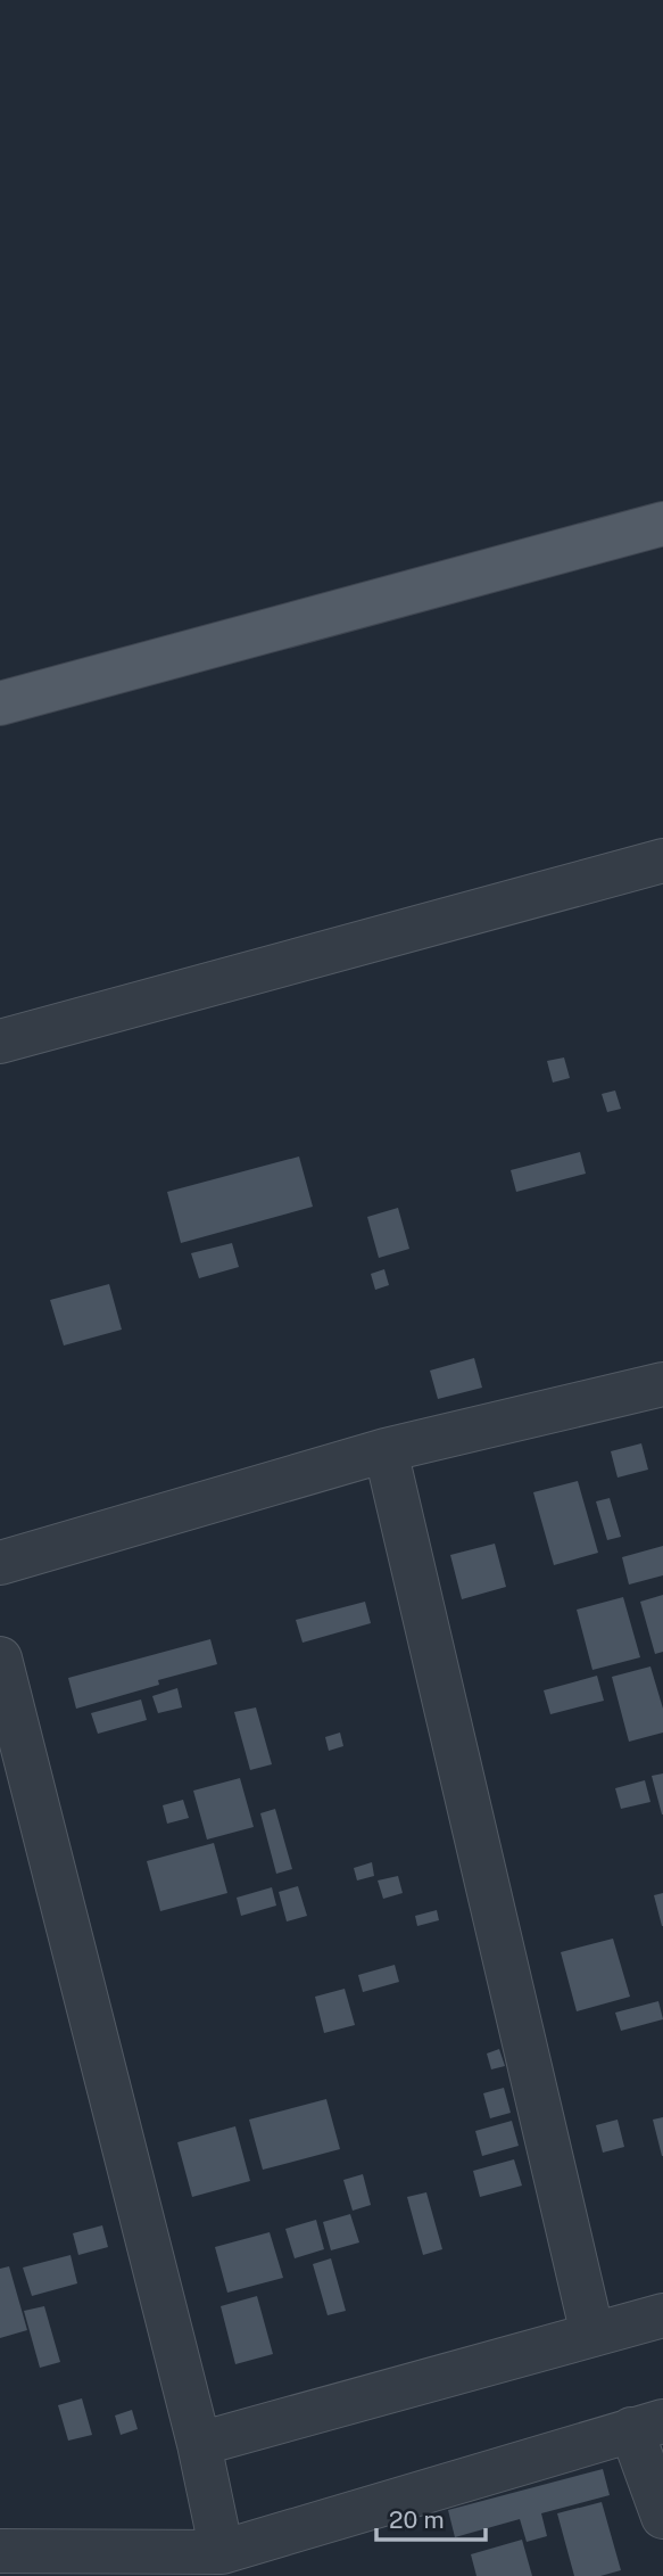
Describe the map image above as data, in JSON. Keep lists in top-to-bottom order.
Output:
{
  "scale_bar": "20 m"
}
